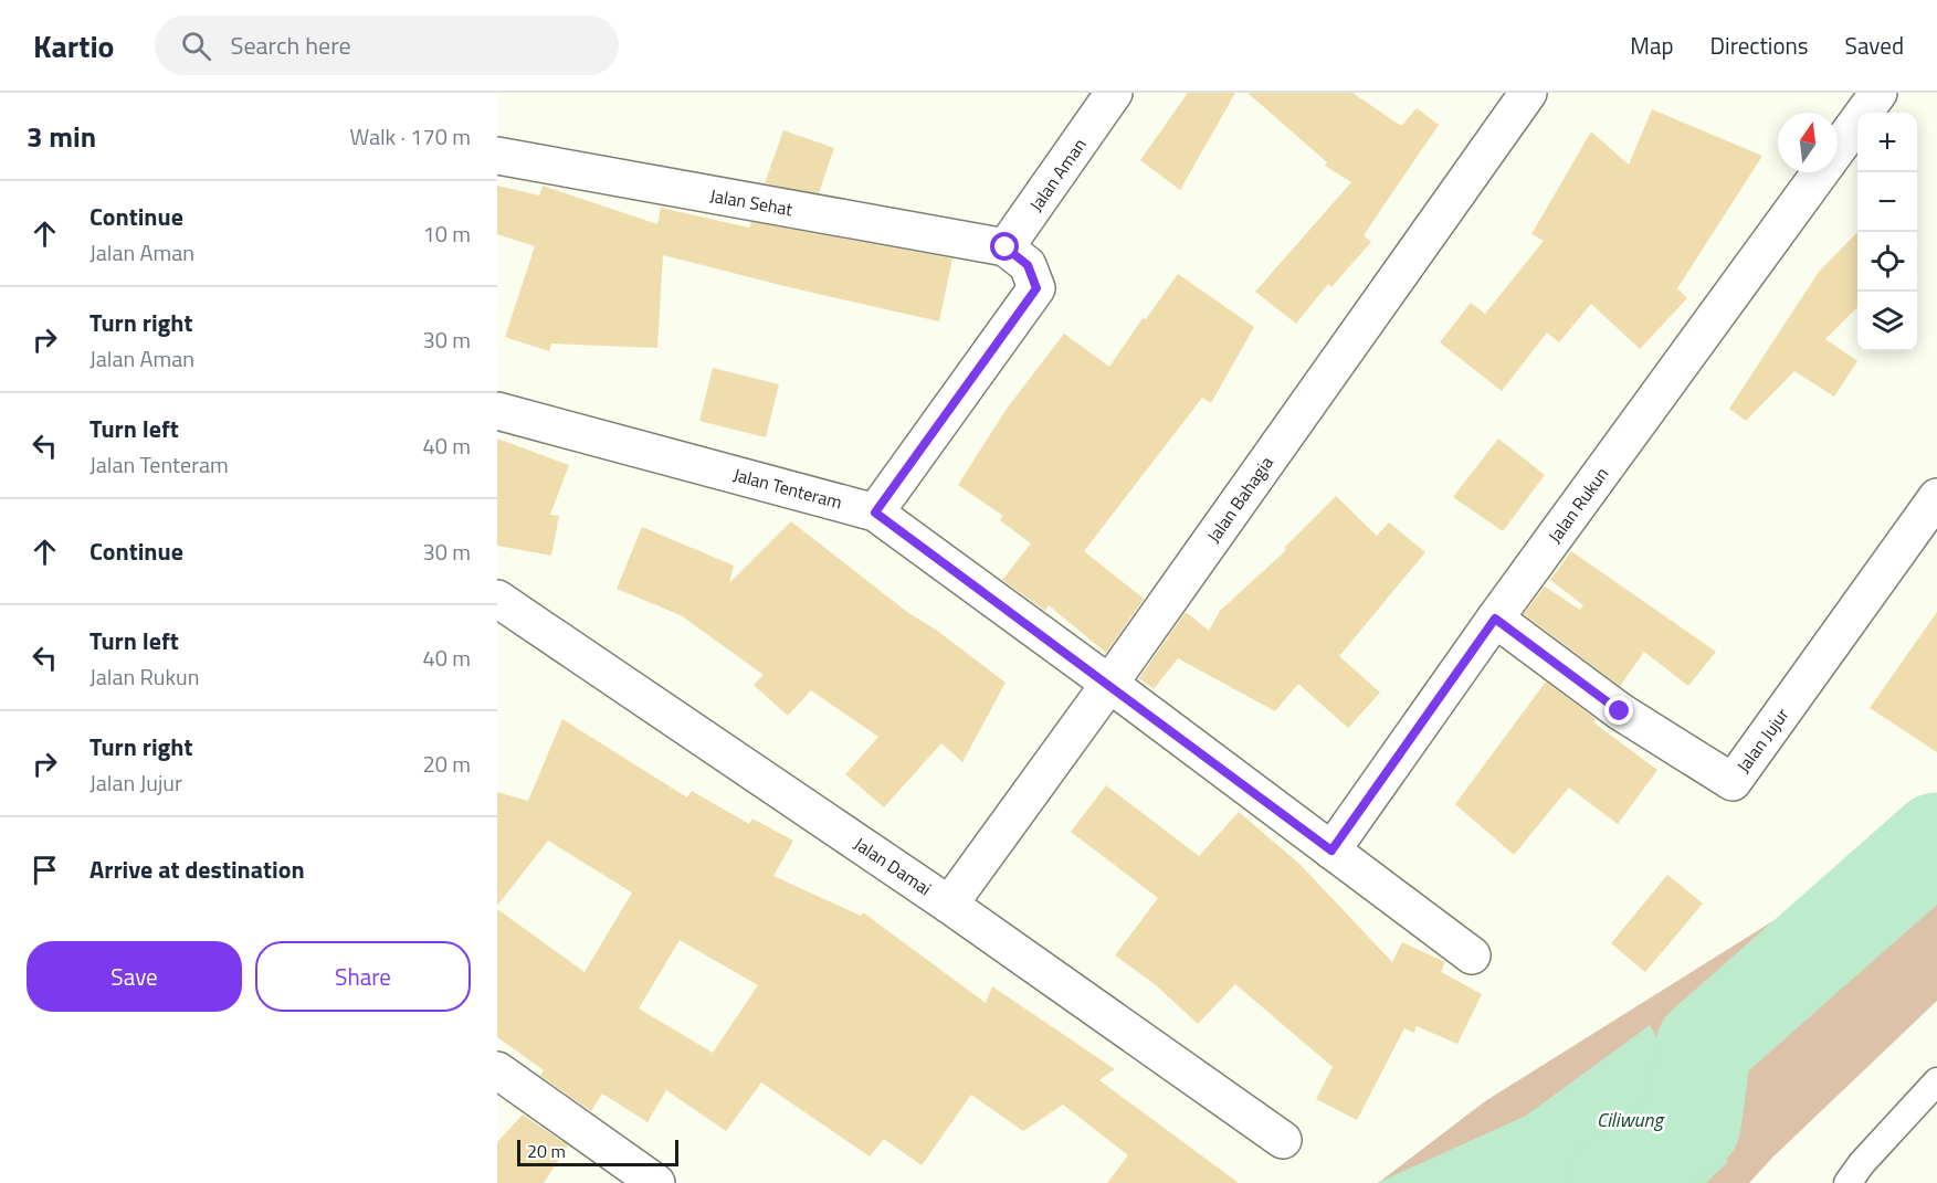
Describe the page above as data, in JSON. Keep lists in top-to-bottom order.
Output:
{
  "streets": {
    "street": [
      "Jalan Aman",
      "Jalan Sehat",
      "Jalan Tenteram",
      "Jalan Bahagia",
      "Jalan Rukun",
      "Jalan Jujur",
      "Jalan Damai"
    ]
  },
  "crossings": [
    ["Jalan Aman", "Jalan Sehat"],
    ["Jalan Tenteram", "Jalan Bahagia"],
    ["Jalan Tenteram", "Jalan Rukun"],
    ["Jalan Bahagia", "Jalan Damai"],
    ["Jalan Rukun", "Jalan Jujur"]
  ],
  "water": ["Ciliwung"],
  "scale_bar": "20 m",
  "north": "top",
  "page": {
    "header": "Kartio",
    "search": "Search here",
    "nav": ["Map", "Directions", "Saved"],
    "heading": ["3 min", "Walk · 170 m"],
    "map_buttons": ["+", "−"],
    "list": [
      ["Continue", "Jalan Aman", "10 m"],
      ["Turn right", "Jalan Aman", "30 m"],
      ["Turn left", "Jalan Tenteram", "40 m"],
      ["Continue", "30 m"],
      ["Turn left", "Jalan Rukun", "40 m"],
      ["Turn right", "Jalan Jujur", "20 m"],
      "Arrive at destination"
    ],
    "buttons": ["Save", "Share"],
    "scale": "20 m"
  }
}
